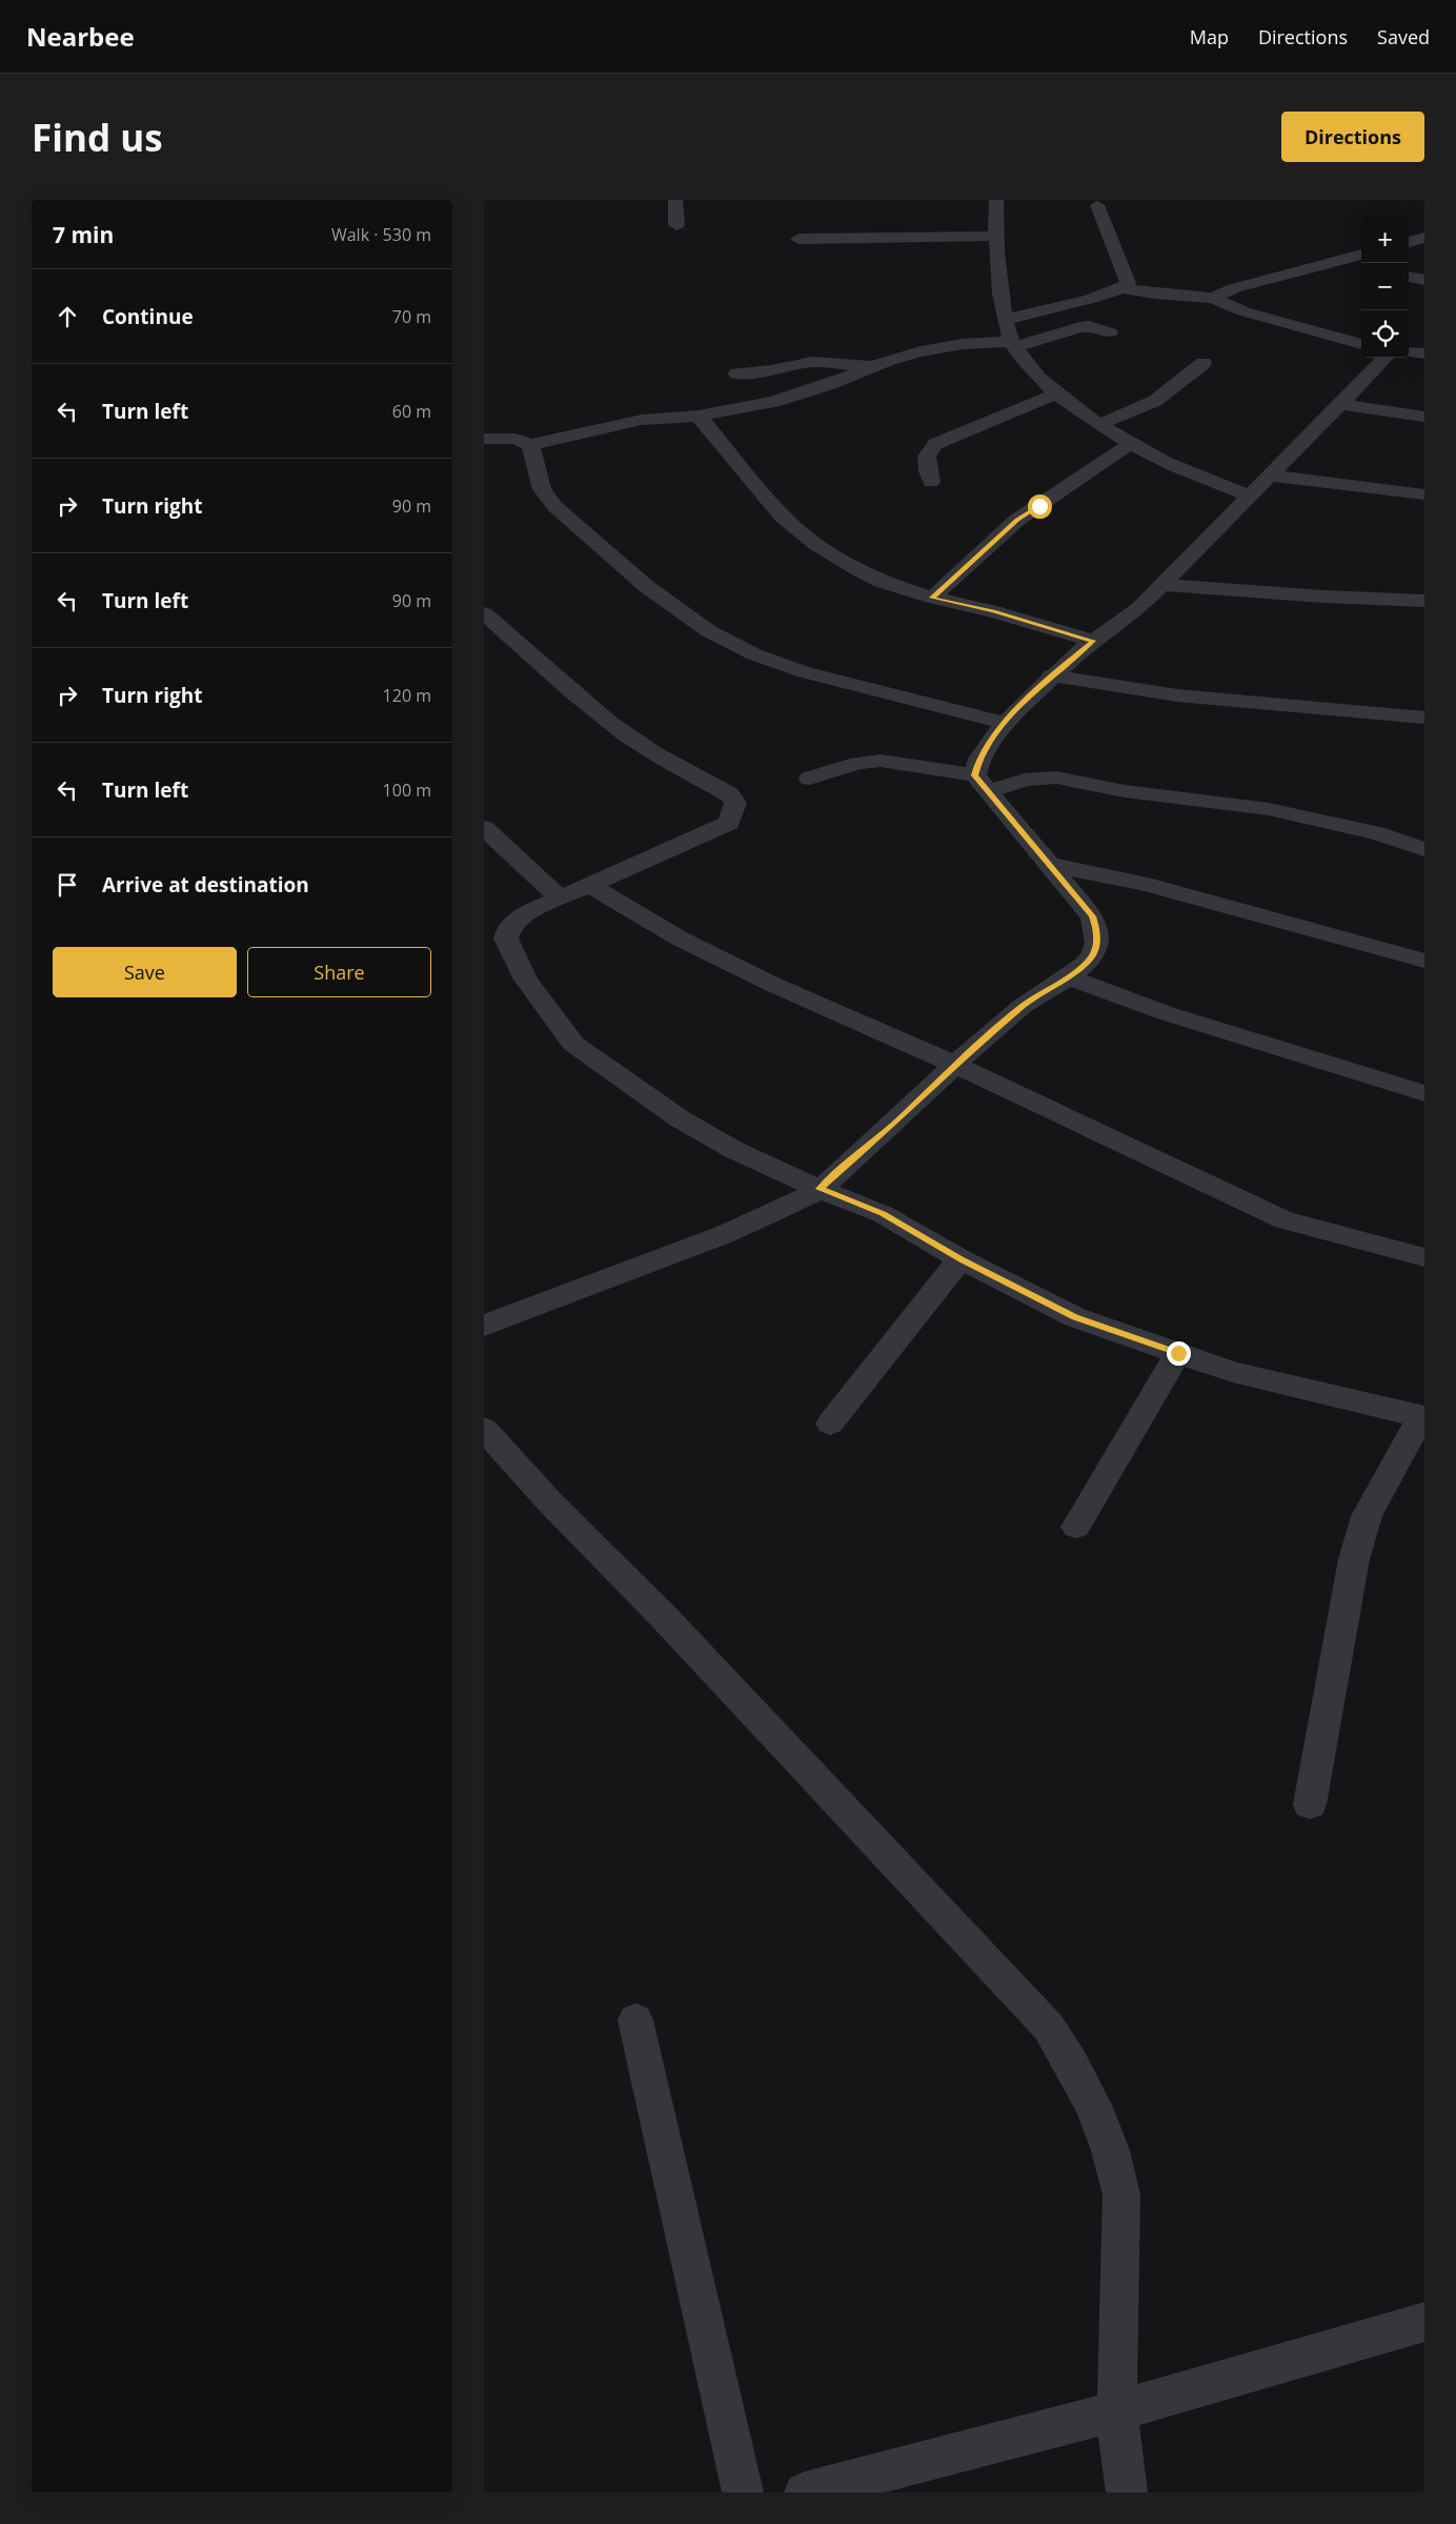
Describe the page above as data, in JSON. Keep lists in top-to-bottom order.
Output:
{
  "page": {
    "header": "Nearbee",
    "nav": ["Map", "Directions", "Saved"],
    "buttons": [
      "Directions",
      ["Save", "Share"]
    ],
    "title": "Find us",
    "heading": ["7 min", "Walk · 530 m"],
    "map_buttons": ["+", "−"],
    "list": [
      ["Continue", "70 m"],
      ["Turn left", "60 m"],
      ["Turn right", "90 m"],
      ["Turn left", "90 m"],
      ["Turn right", "120 m"],
      ["Turn left", "100 m"],
      "Arrive at destination"
    ]
  }
}
